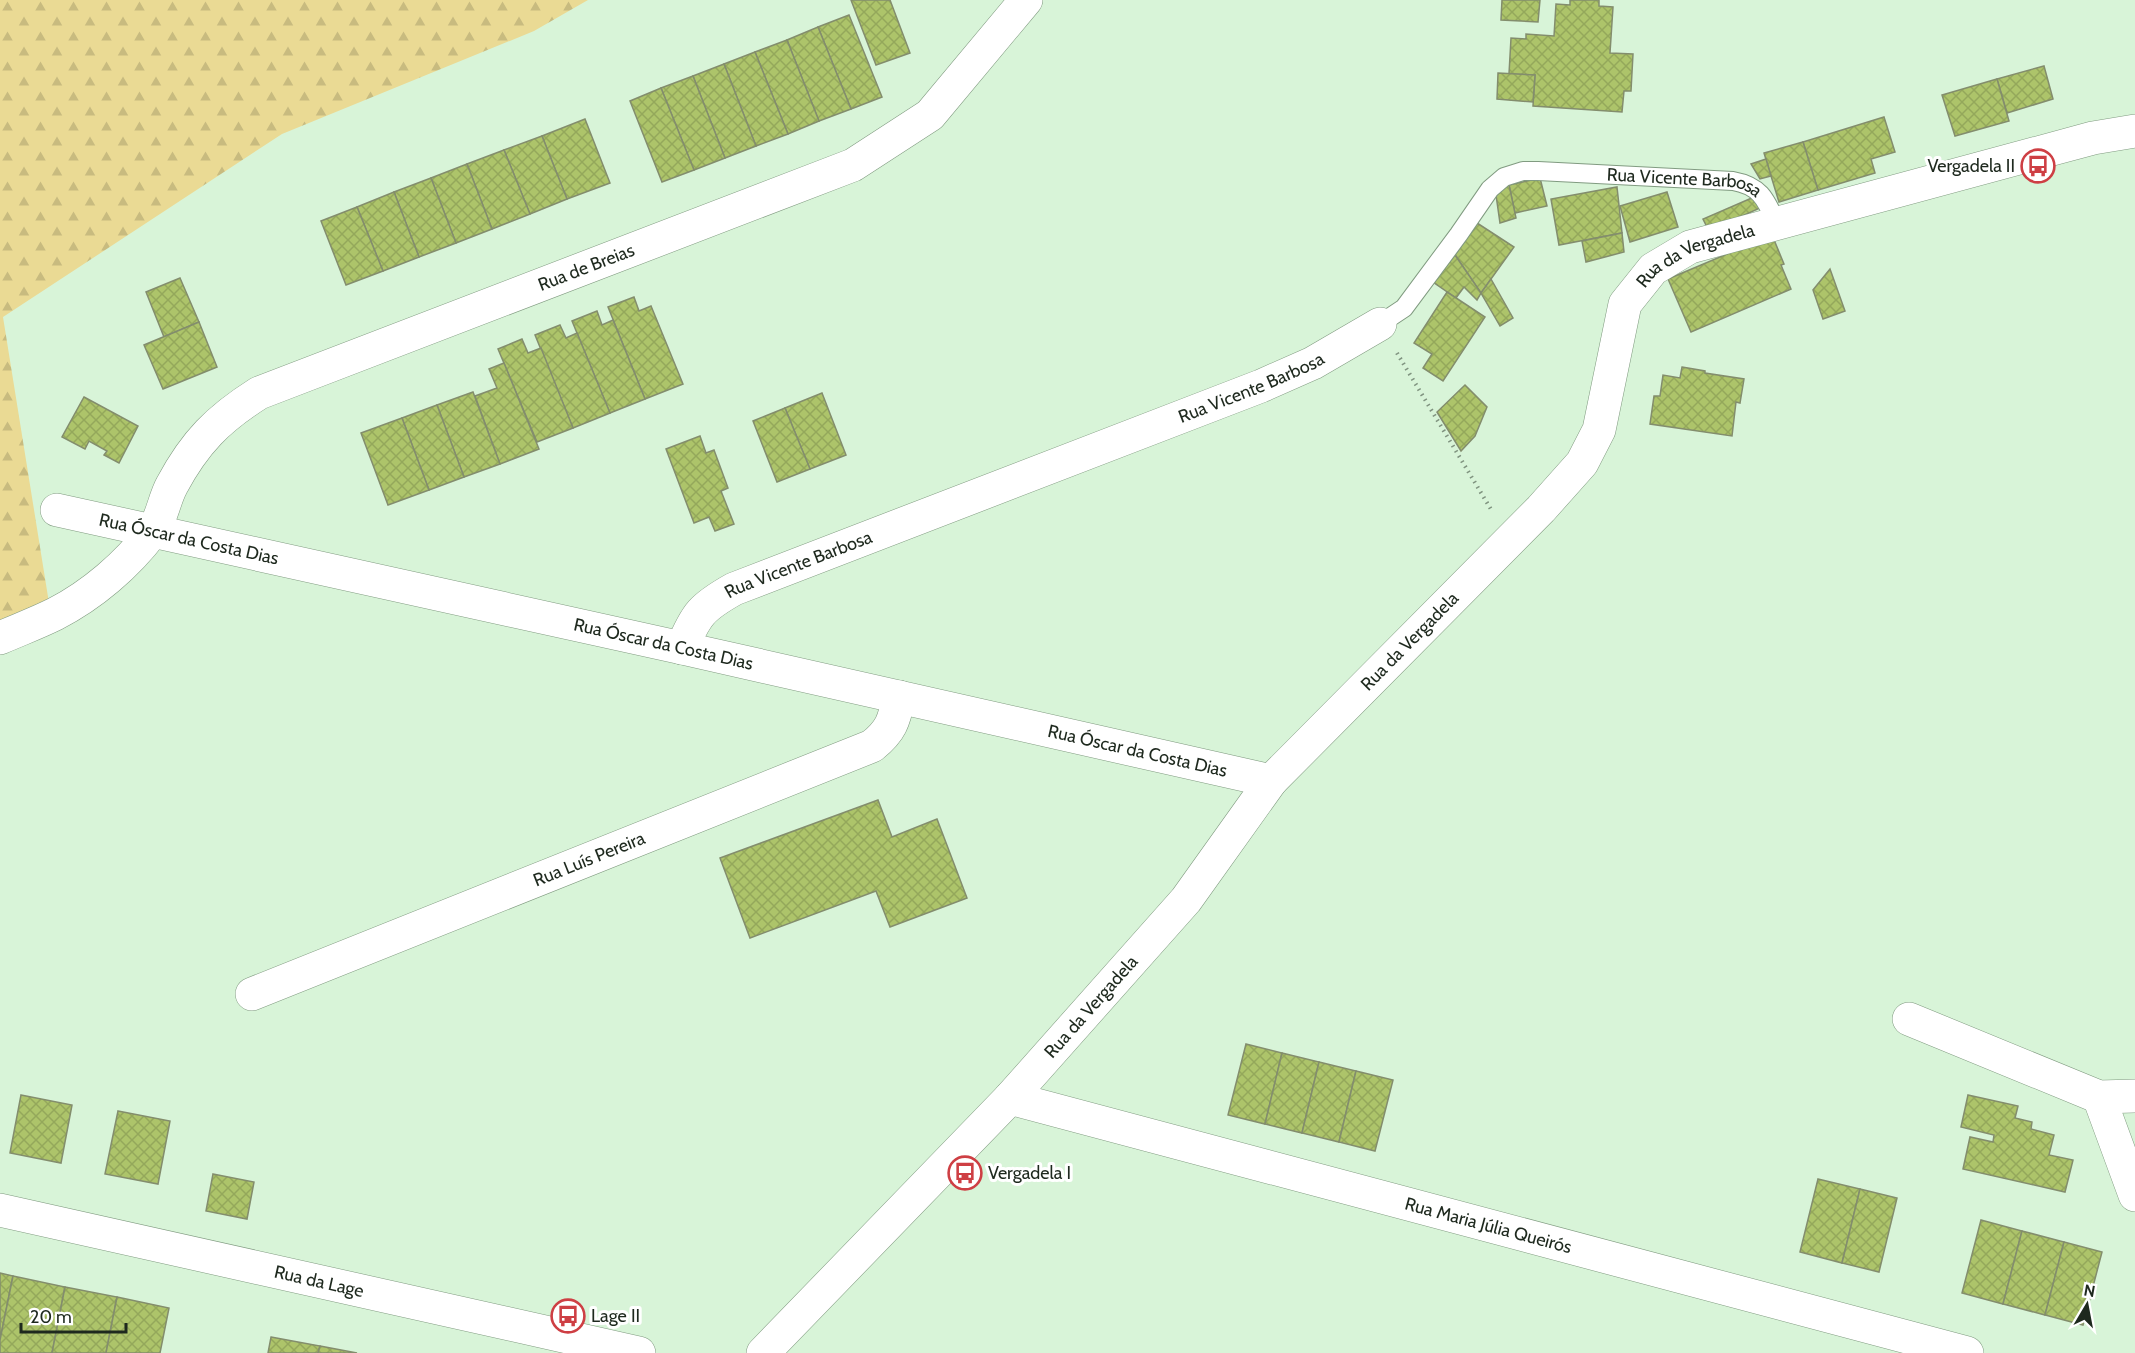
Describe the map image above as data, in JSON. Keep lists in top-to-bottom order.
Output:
{
  "streets": {
    "street": [
      "Rua Vicente Barbosa",
      "Rua da Vergadela",
      "Rua de Breias",
      "Rua Óscar da Costa Dias",
      "Rua Luís Pereira",
      "Rua Maria Júlia Queirós",
      "Rua da Lage"
    ]
  },
  "crossings": [
    ["Rua Vicente Barbosa", "Rua da Vergadela"],
    ["Rua Vicente Barbosa", "Rua Óscar da Costa Dias"],
    ["Rua da Vergadela", "Rua Óscar da Costa Dias"],
    ["Rua da Vergadela", "Rua Maria Júlia Queirós"],
    ["Rua de Breias", "Rua Óscar da Costa Dias"],
    ["Rua Óscar da Costa Dias", "Rua Luís Pereira"]
  ],
  "places": {
    "bus stop": ["Vergadela II", "Vergadela I", "Lage II"]
  },
  "scale_bar": "20 m",
  "north": "top"
}
